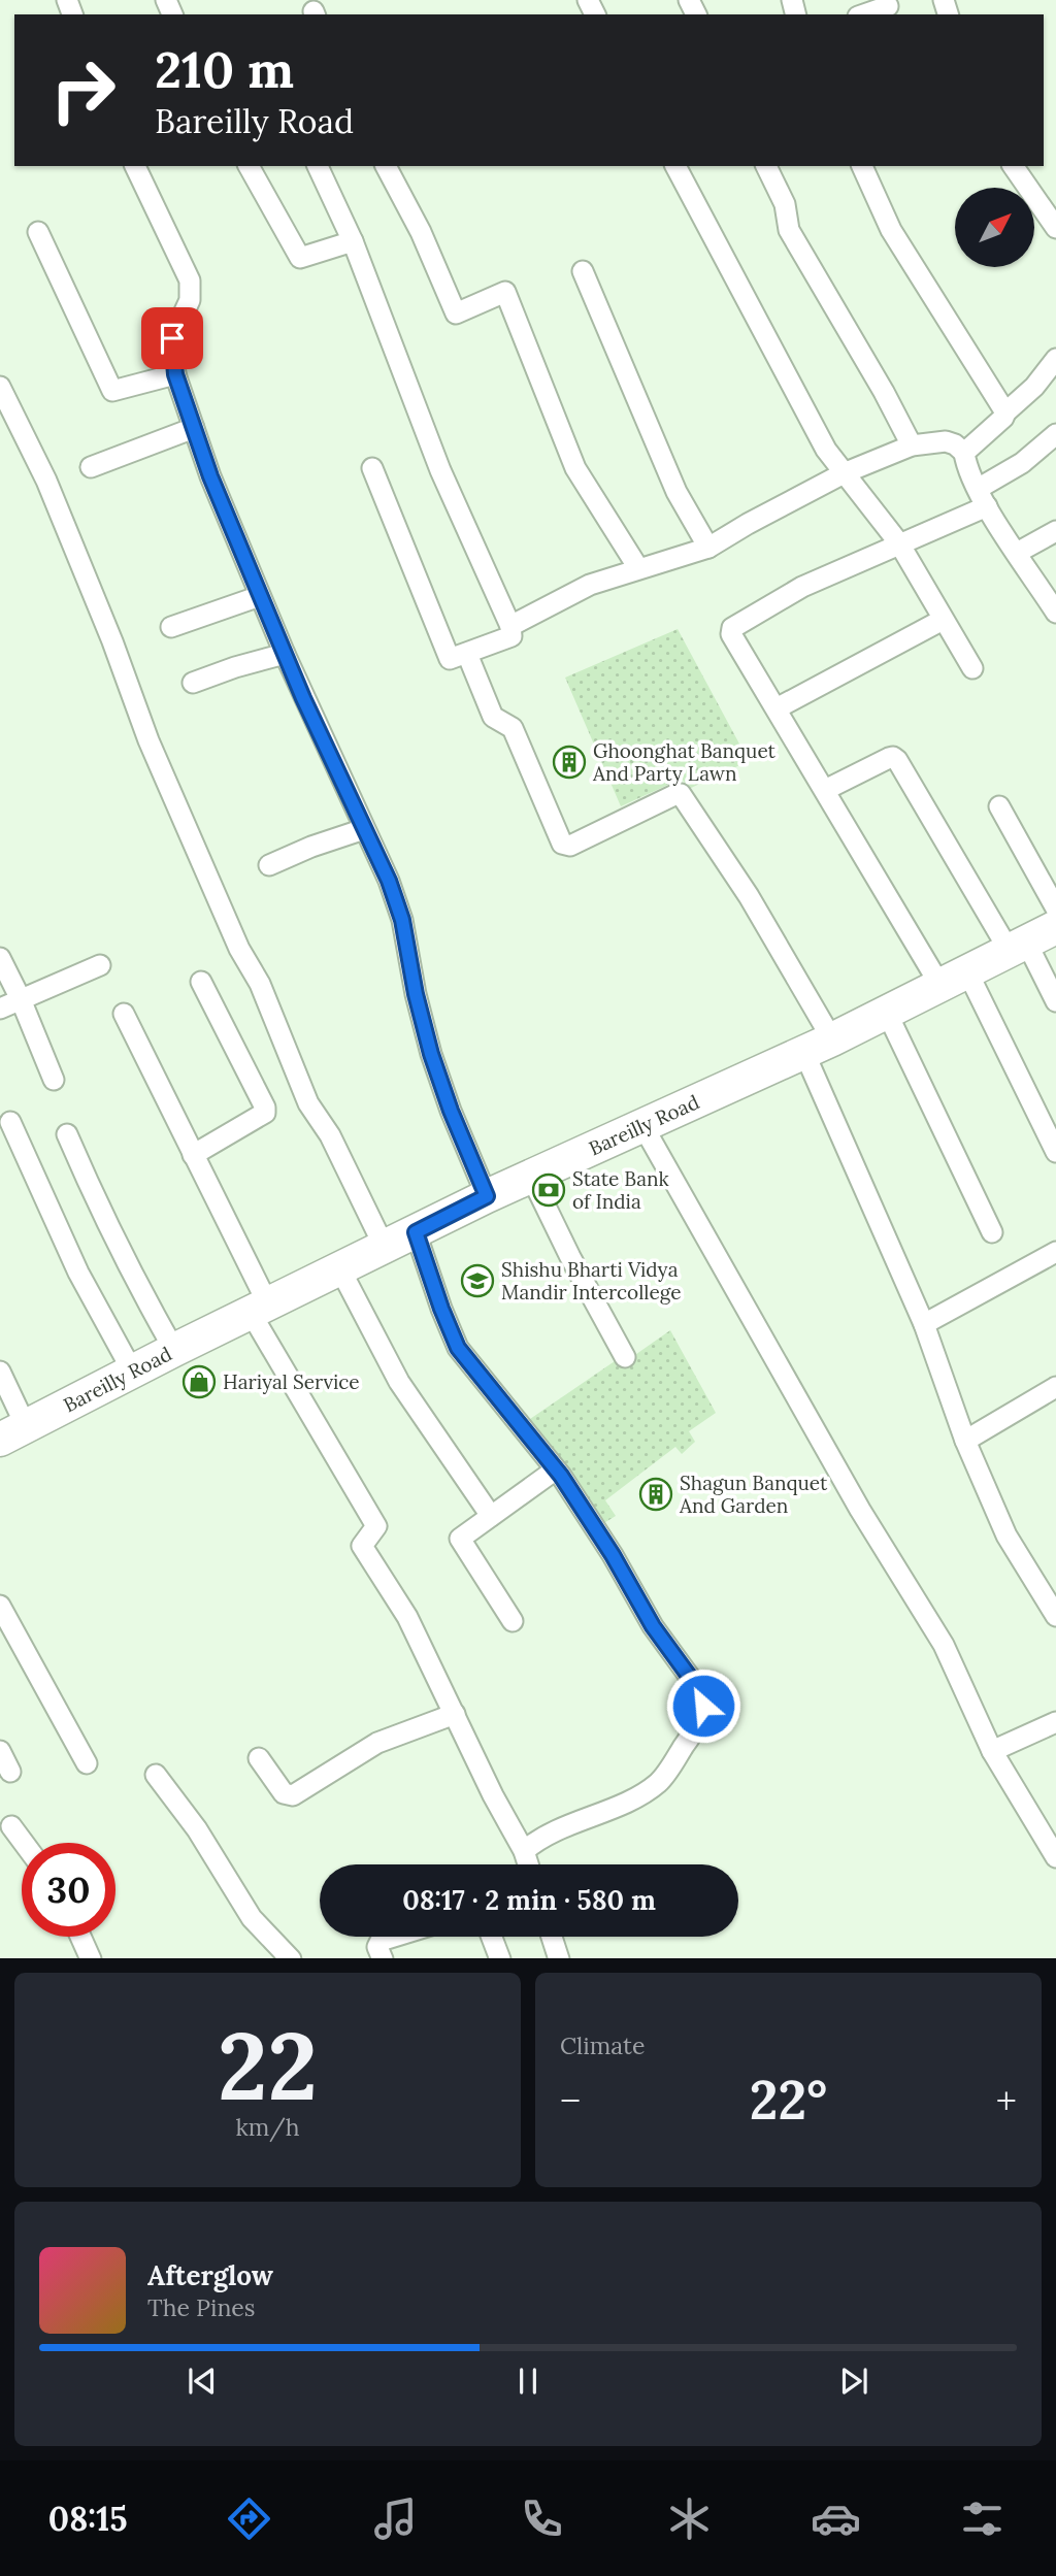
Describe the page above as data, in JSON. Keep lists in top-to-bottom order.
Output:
{
  "streets": {
    "highway": ["Bareilly Road"]
  },
  "places": {
    "building": ["Ghoonghat Banquet And Party Lawn", "Shagun Banquet And Garden"],
    "bank": ["State Bank of India"],
    "school or university": ["Shishu Bharti Vidya Mandir Intercollege"],
    "shop": ["Hariyal Service"]
  },
  "north": "top right",
  "page": {
    "turn": ["210 m", "Bareilly Road"],
    "limit": "30",
    "trip": "08:17 · 2 min · 580 m",
    "tile": [
      ["22", "km/h"],
      "Climate"
    ],
    "heat": ["−", "22°", "+"],
    "song": ["Afterglow", "The Pines"],
    "tabs": "08:15"
  }
}
